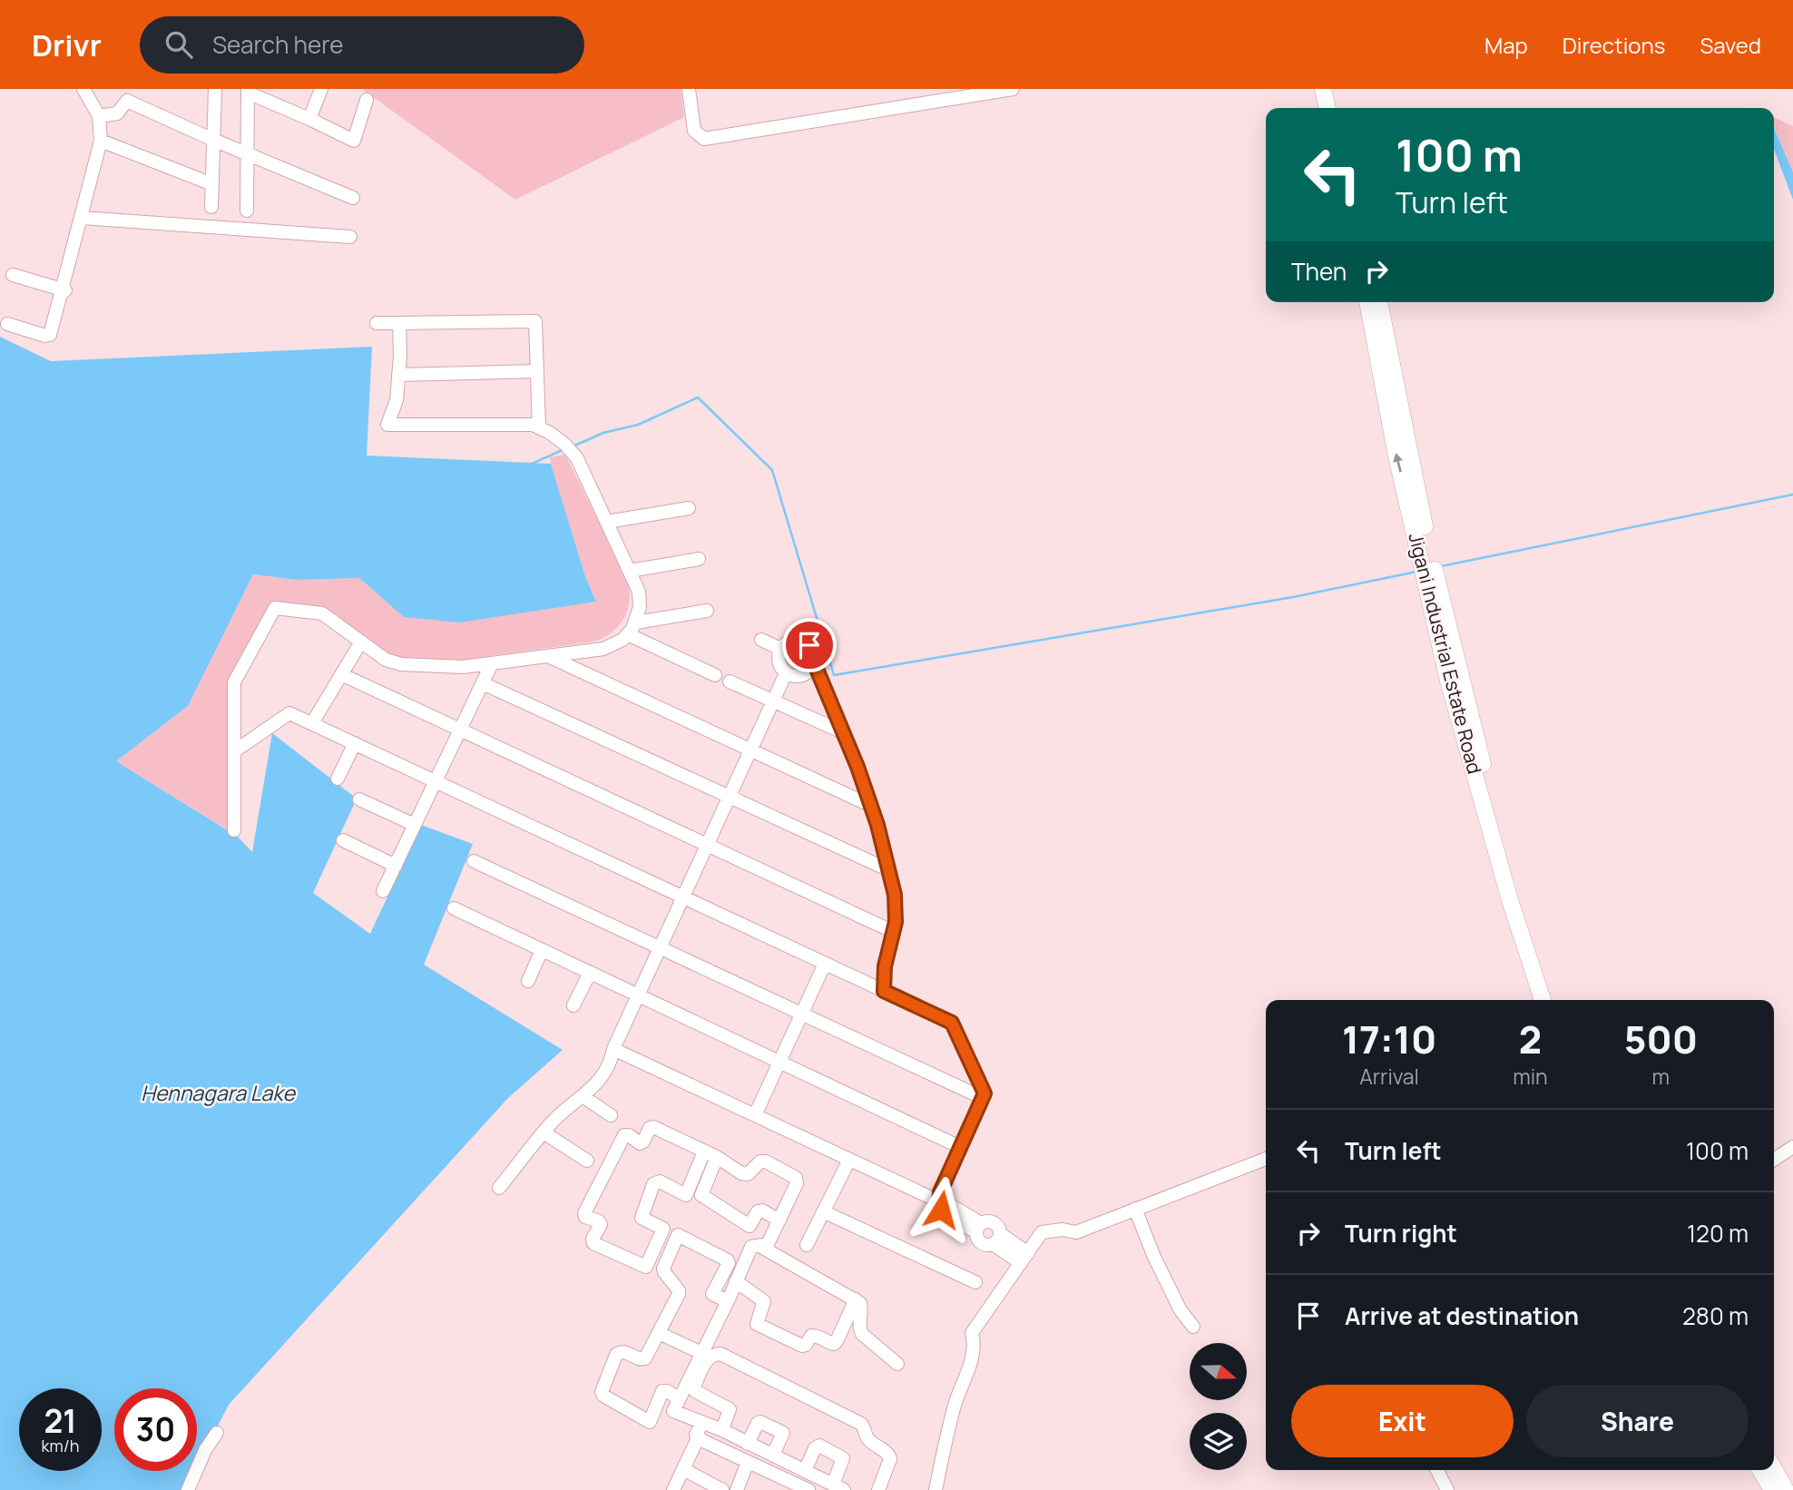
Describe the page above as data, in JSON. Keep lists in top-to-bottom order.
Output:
{
  "streets": {
    "main road": ["Jigani Industrial Estate Road"]
  },
  "water": ["Hennagara Lake"],
  "north": "right",
  "page": {
    "header": "Drivr",
    "search": "Search here",
    "nav": ["Map", "Directions", "Saved"],
    "turn": ["100 m", "Turn left"],
    "then": "Then",
    "eta": [
      "17:10",
      "Arrival",
      "2",
      "min",
      "500",
      "m"
    ],
    "list": [
      {
        "name": "Turn left",
        "value": "100 m"
      },
      {
        "name": "Turn right",
        "value": "120 m"
      },
      {
        "name": "Arrive at destination",
        "value": "280 m"
      }
    ],
    "buttons": ["Exit", "Share"],
    "speed": "21 km/h",
    "limit": "30"
  }
}
